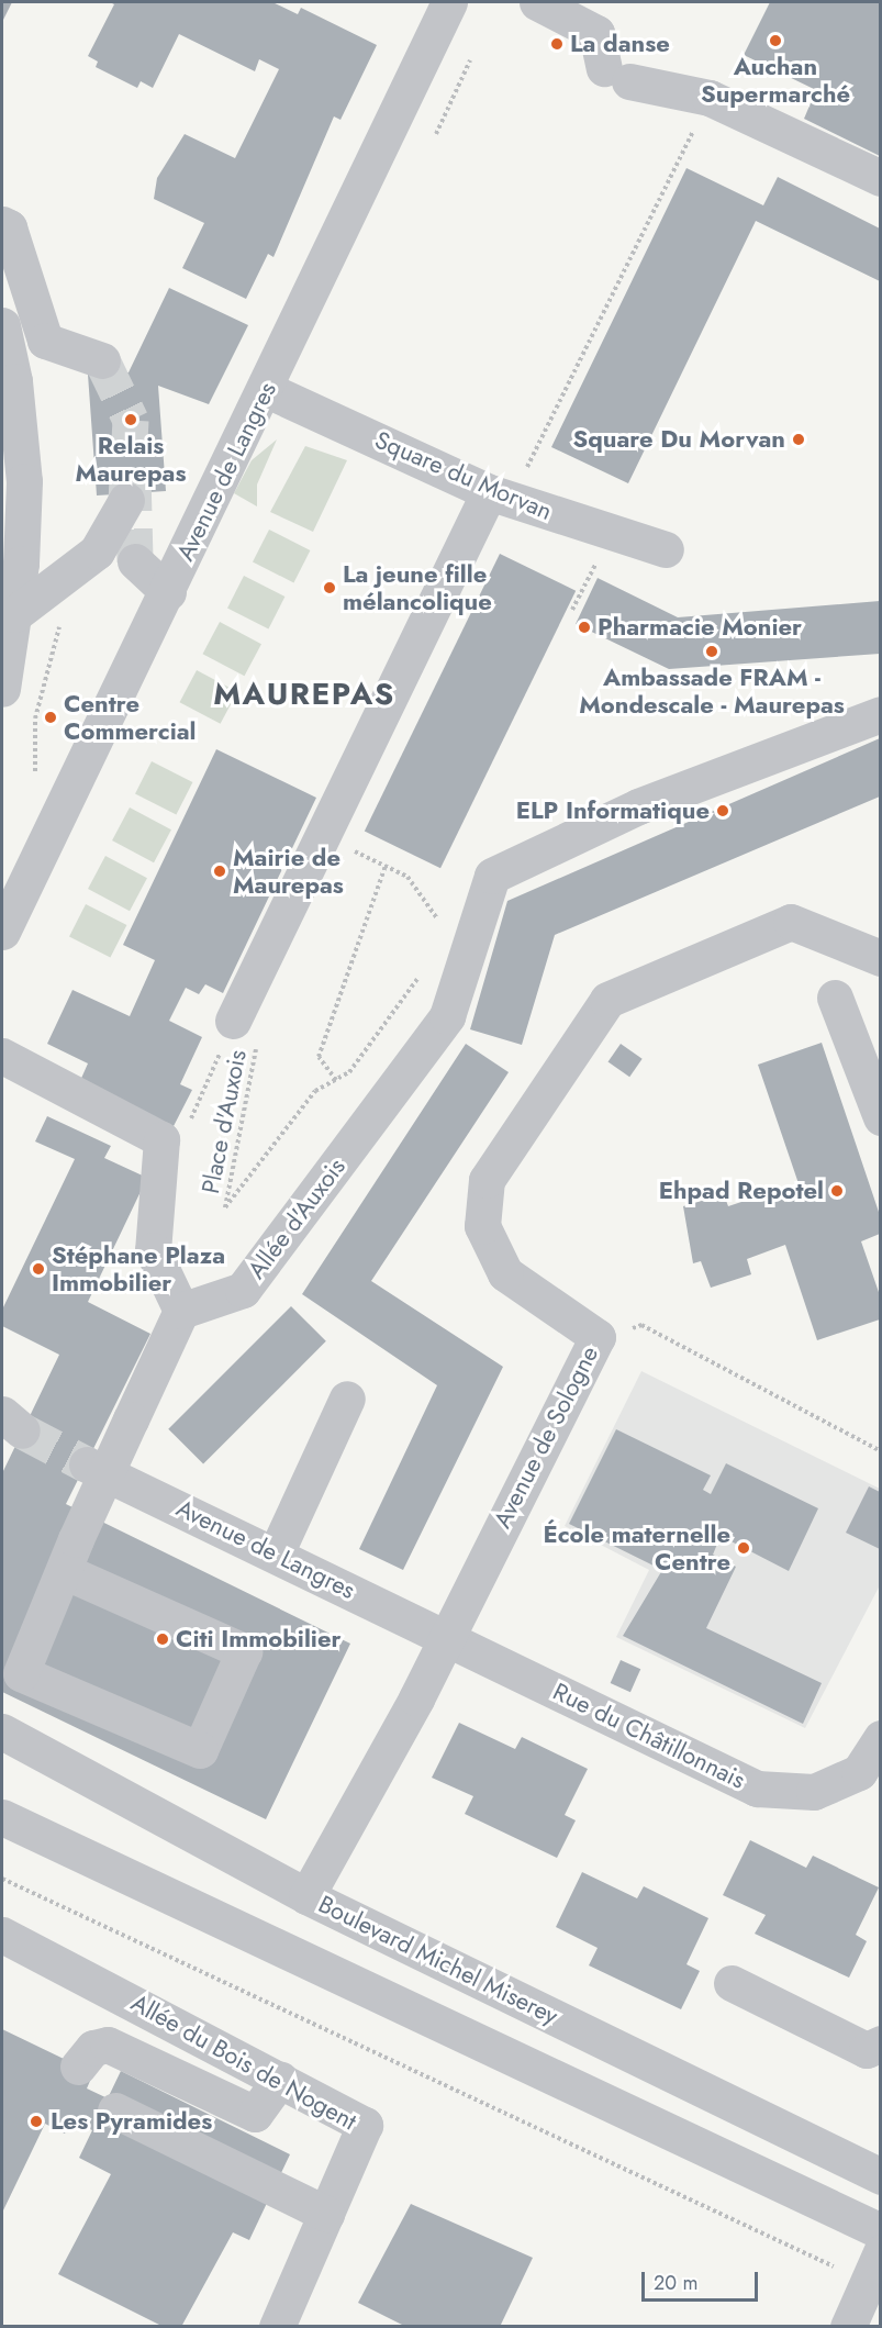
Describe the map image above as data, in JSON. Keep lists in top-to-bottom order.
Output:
{
  "streets": {
    "street": [
      "Avenue de Langres",
      "Square du Morvan",
      "Allée d'Auxois",
      "Avenue de Sologne",
      "Rue du Châtillonnais",
      "Boulevard Michel Miserey",
      "Allée du Bois de Nogent"
    ],
    "path": ["Place d'Auxois"]
  },
  "crossings": [
    ["Avenue de Langres", "Square du Morvan"],
    ["Avenue de Langres", "Avenue de Sologne"],
    ["Avenue de Langres", "Rue du Châtillonnais"],
    ["Avenue de Sologne", "Rue du Châtillonnais"],
    ["Avenue de Sologne", "Boulevard Michel Miserey"]
  ],
  "districts": ["MAUREPAS"],
  "places": [
    "Auchan Supermarché",
    "La danse",
    "Relais Maurepas",
    "Square Du Morvan",
    "La jeune fille mélancolique",
    "Pharmacie Monier",
    "Ambassade FRAM - Mondescale - Maurepas",
    "Centre Commercial",
    "ELP Informatique",
    "Mairie de Maurepas",
    "Ehpad Repotel",
    "Stéphane Plaza Immobilier",
    "École maternelle Centre",
    "Citi Immobilier",
    "Les Pyramides"
  ],
  "scale_bar": "20 m"
}
